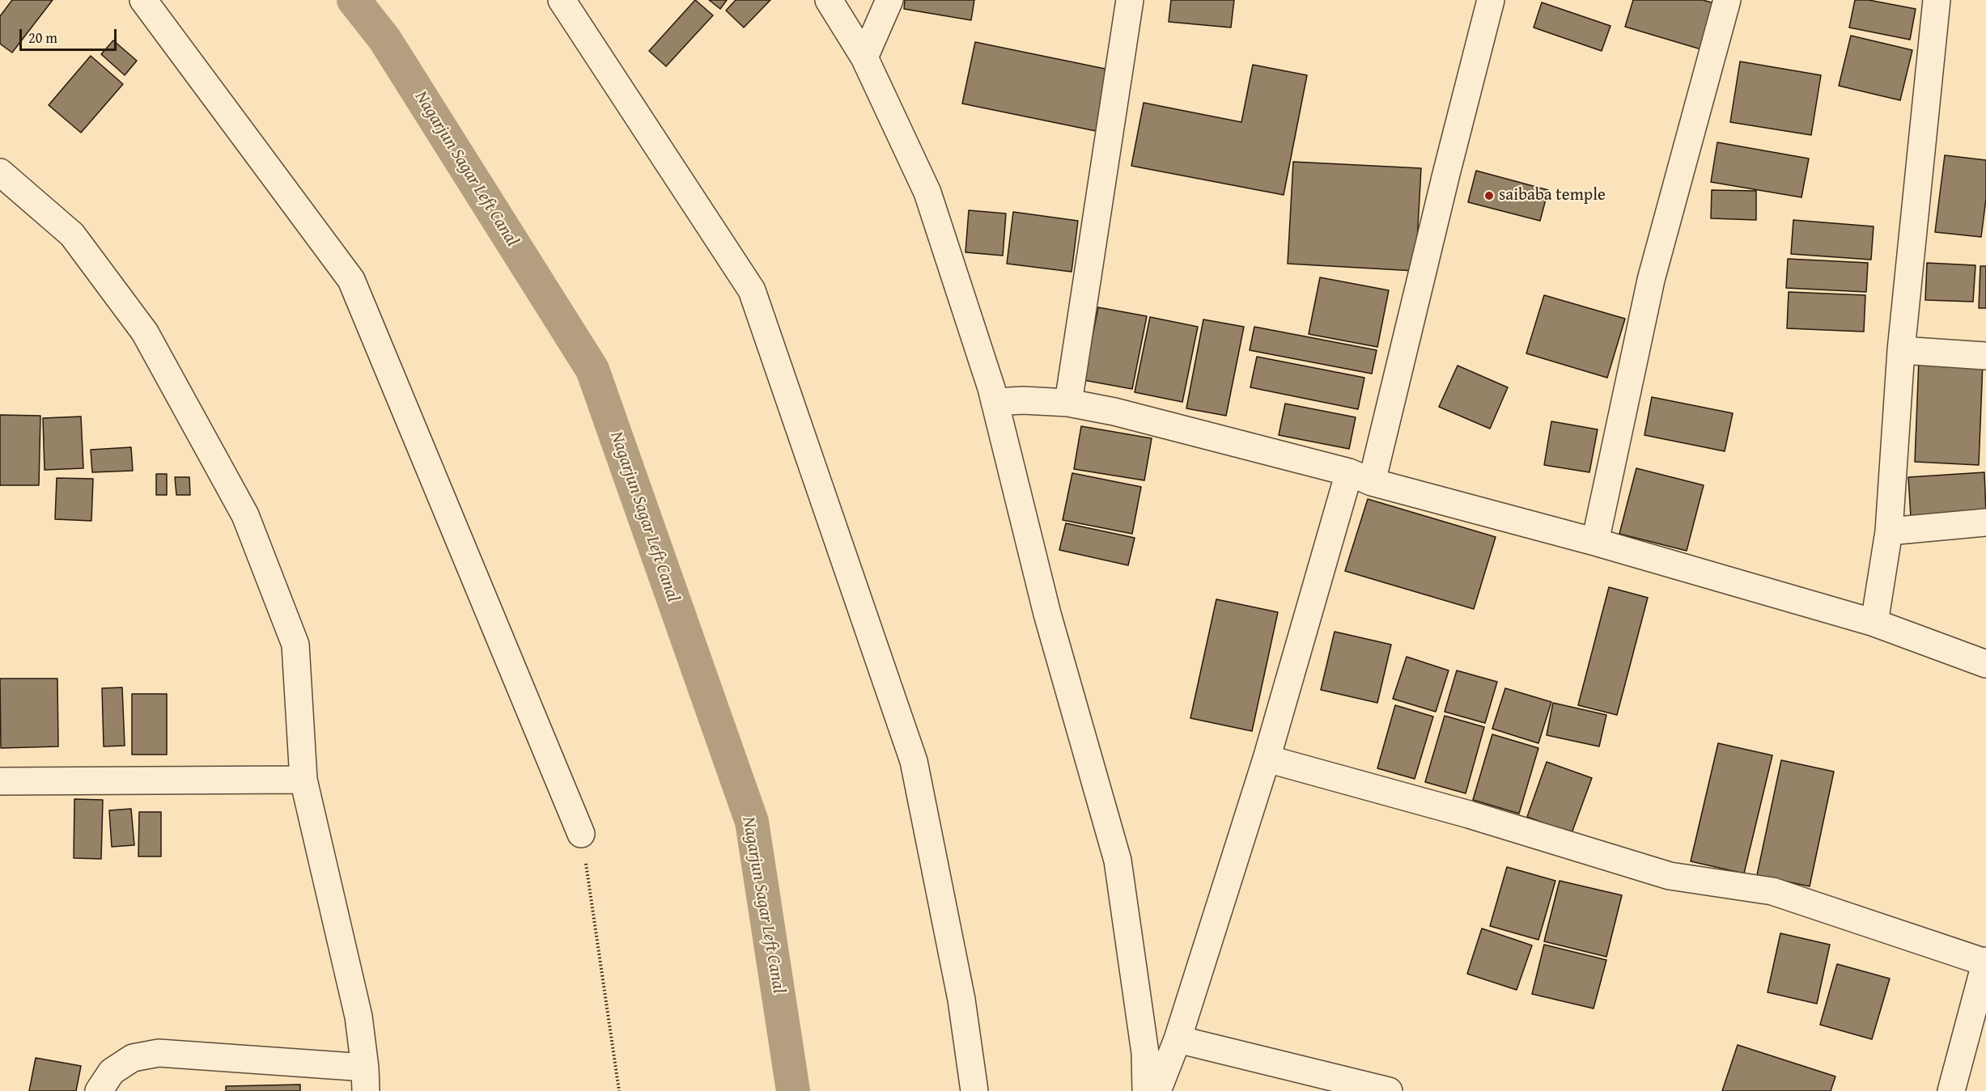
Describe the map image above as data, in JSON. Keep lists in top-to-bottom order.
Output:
{
  "water": ["Nagarjun Sagar Left Canal"],
  "places": ["saibaba temple"],
  "scale_bar": "20 m"
}
